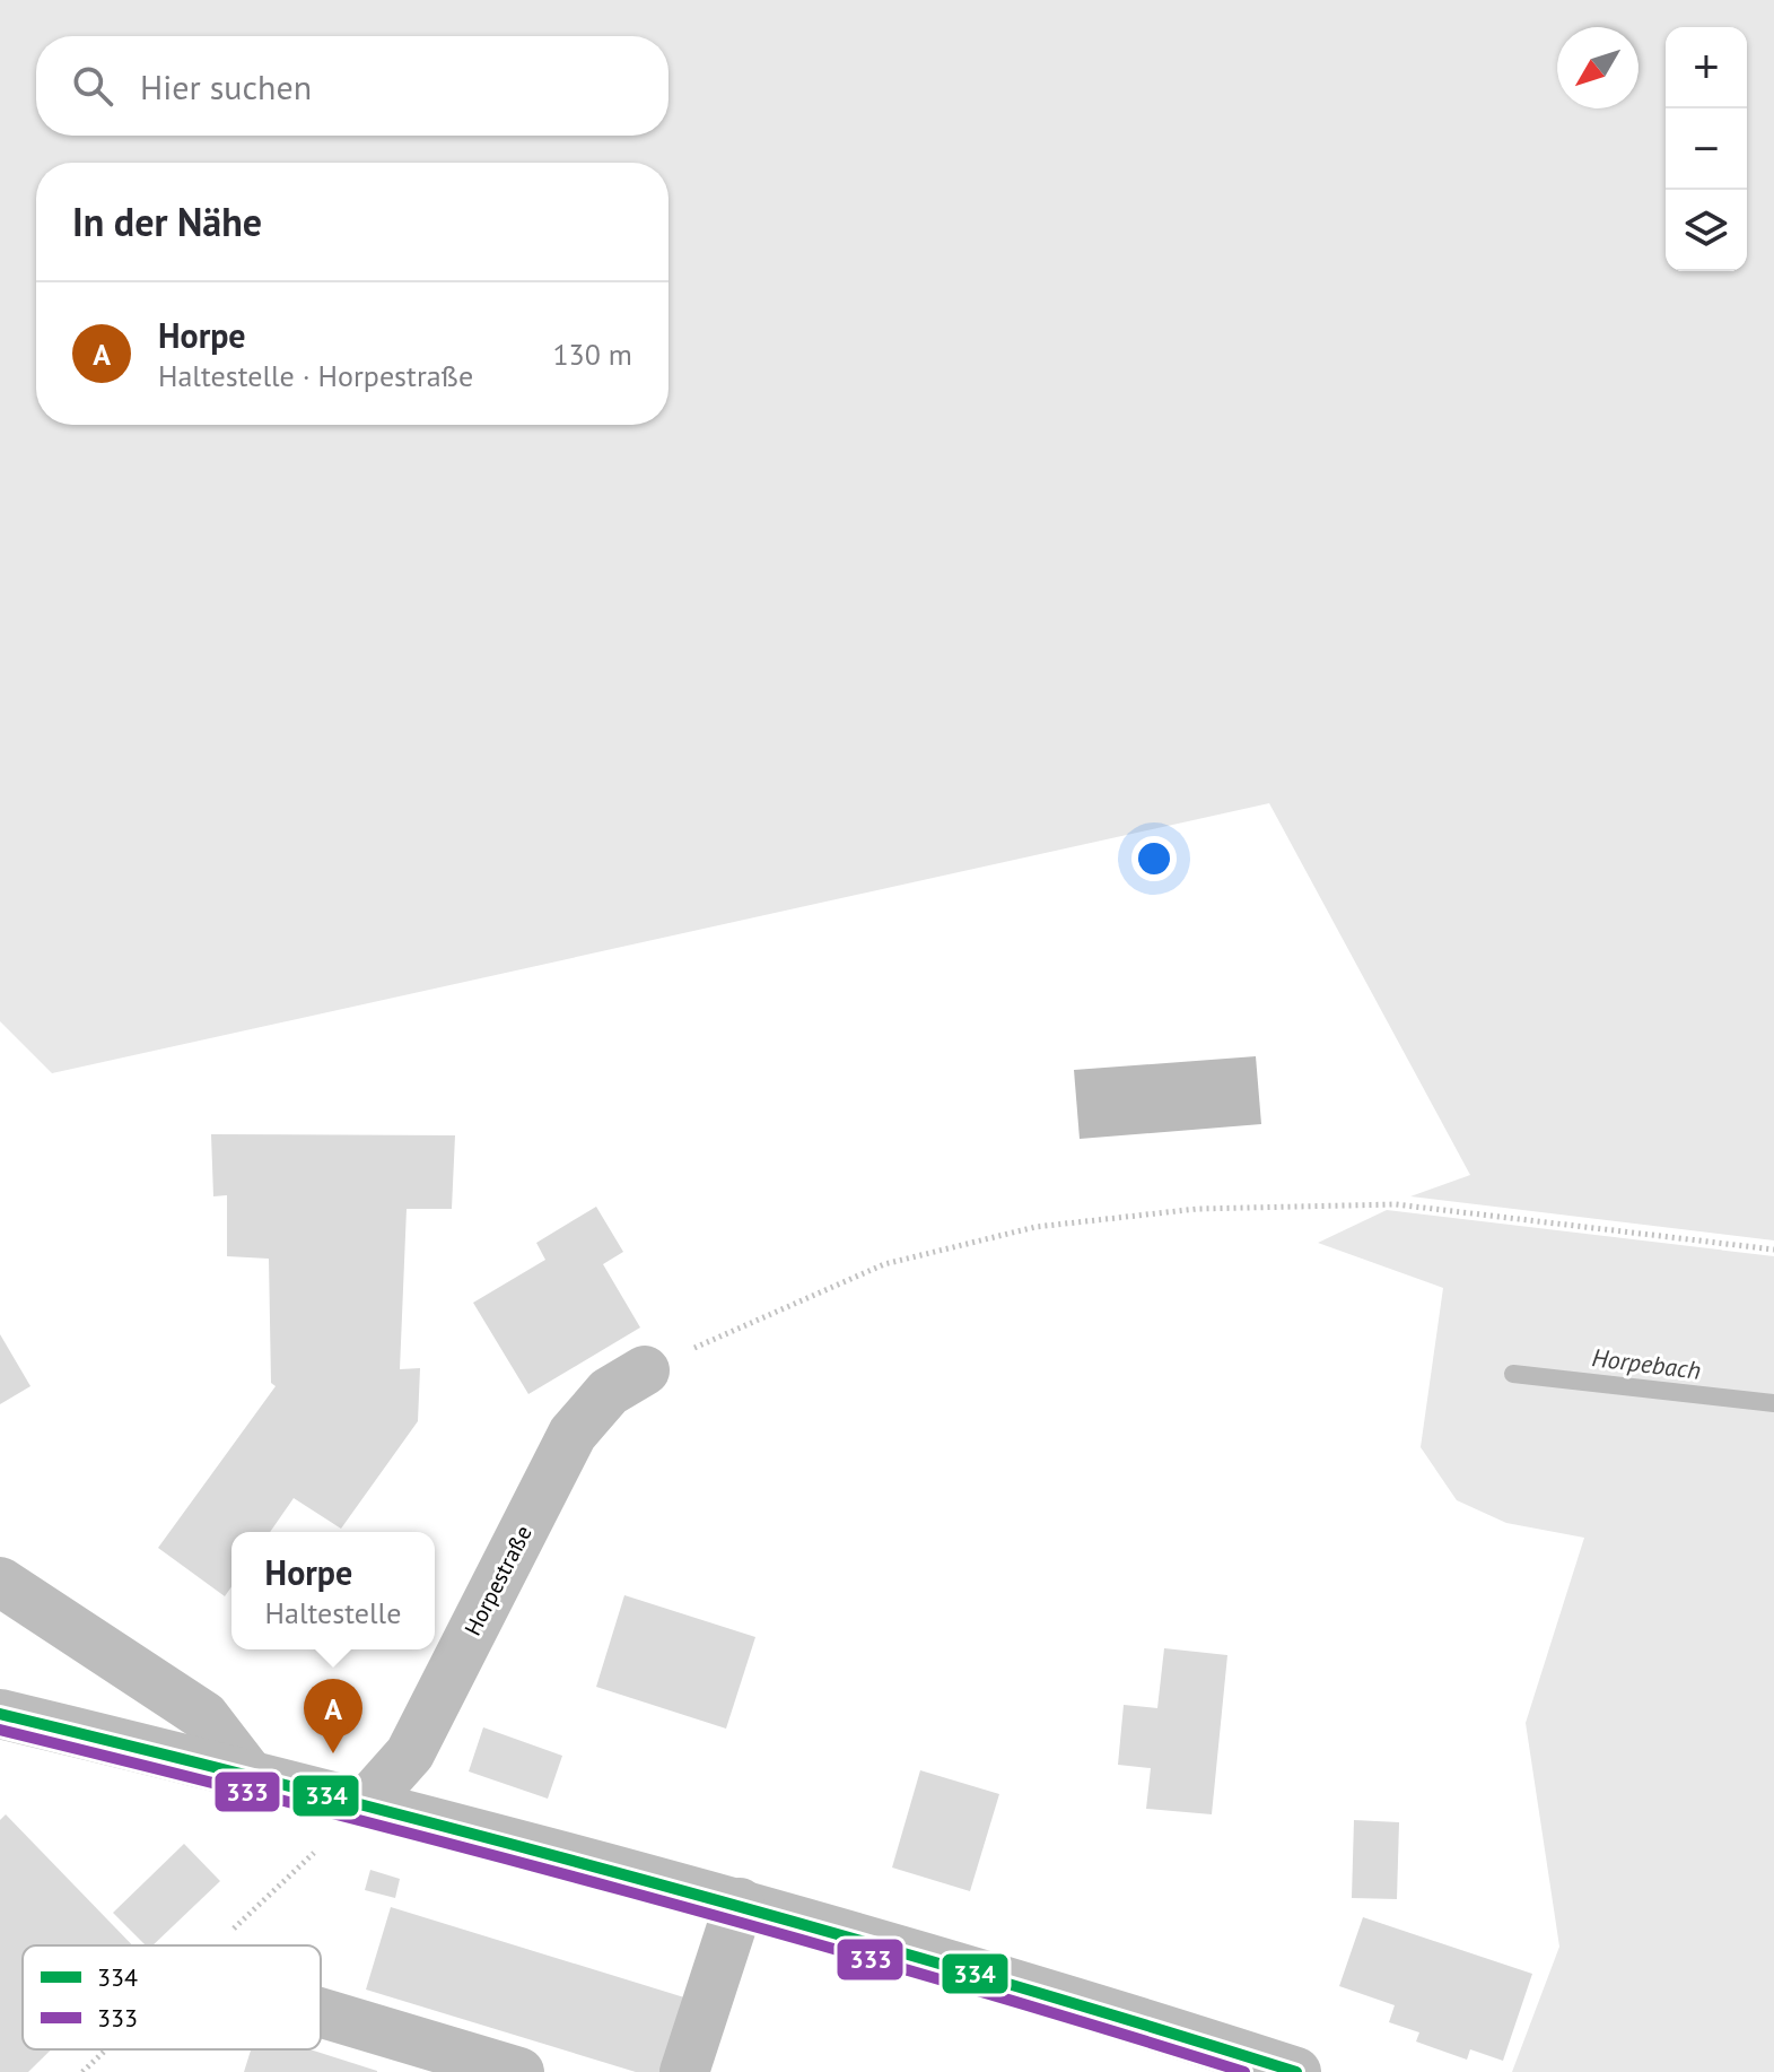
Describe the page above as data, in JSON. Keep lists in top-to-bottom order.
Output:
{
  "streets": {
    "street": ["Horpestraße"]
  },
  "water": ["Horpebach"],
  "lines": ["transit line 334", "transit line 333"],
  "legend": ["334", "333"],
  "north": "bottom left",
  "page": {
    "map_buttons": ["+", "−"],
    "search": "Hier suchen",
    "heading": "In der Nähe",
    "list": [
      {
        "mark": "A",
        "name": "Horpe",
        "note": "Haltestelle · Horpestraße",
        "value": "130 m"
      }
    ],
    "popup": ["Horpe", "Haltestelle"],
    "pins": "A"
  }
}
